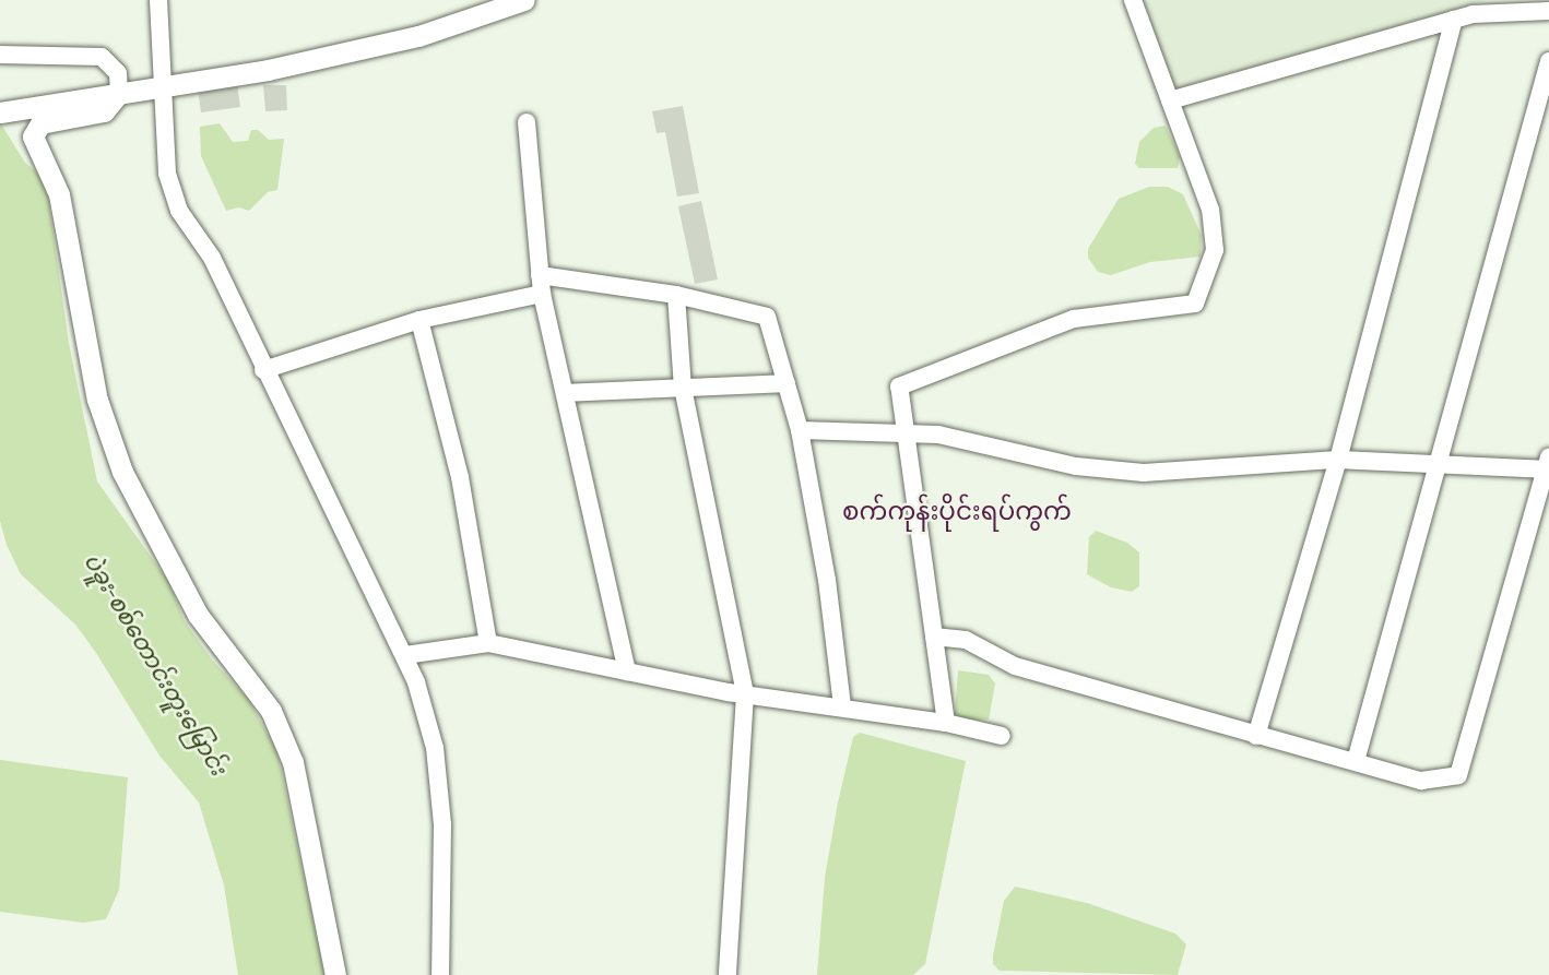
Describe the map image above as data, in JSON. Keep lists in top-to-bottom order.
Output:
{
  "districts": ["စက်ကုန်းပိုင်းရပ်ကွက်"],
  "water": ["ပဲခူး-စစ်တောင်းတူးမြောင်း"]
}
